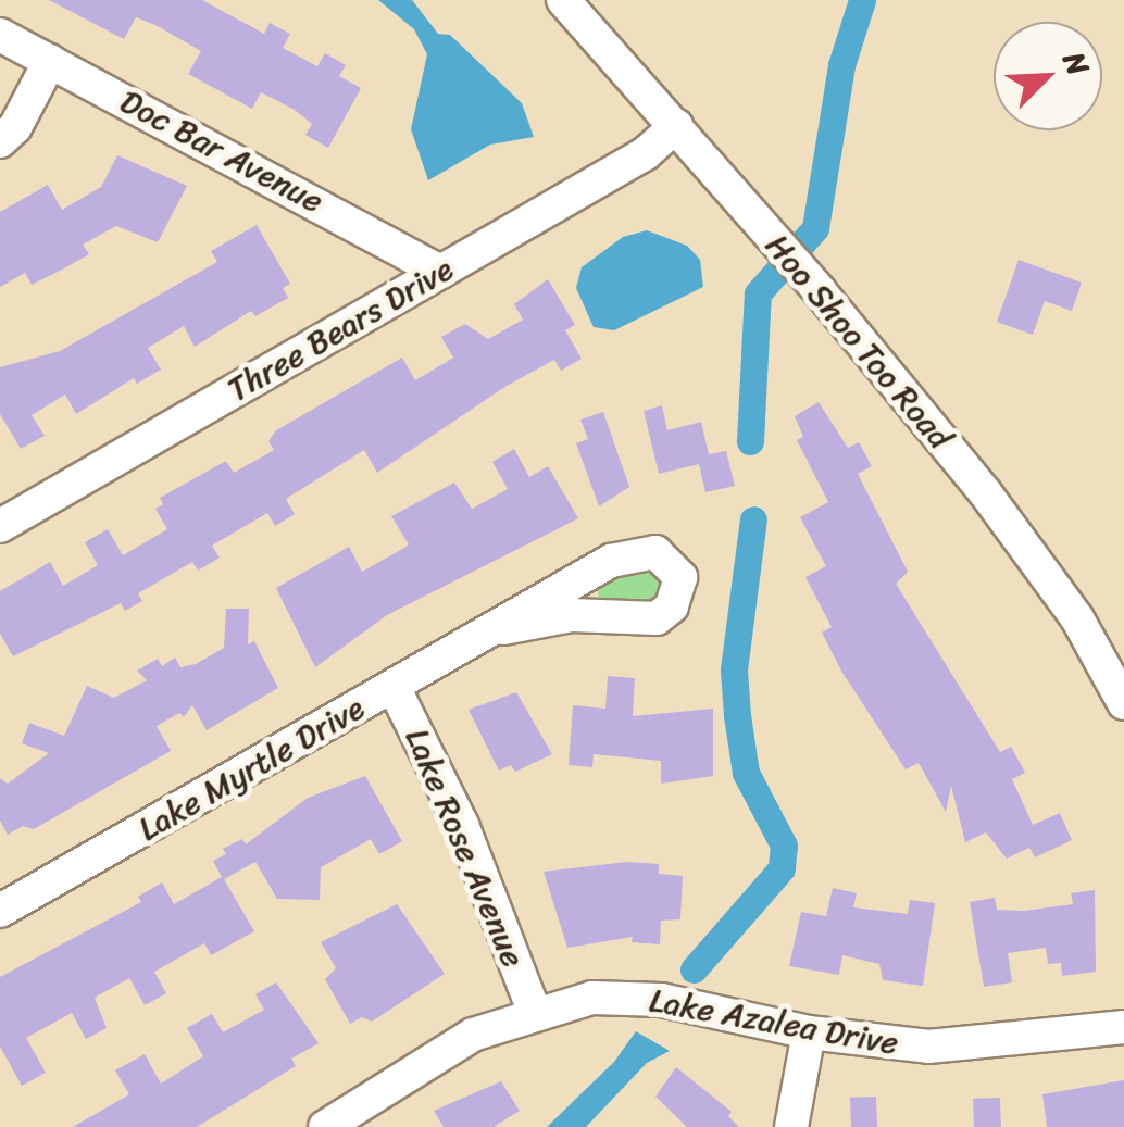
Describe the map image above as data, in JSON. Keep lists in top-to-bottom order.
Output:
{
  "streets": {
    "street": [
      "Doc Bar Avenue",
      "Three Bears Drive",
      "Hoo Shoo Too Road",
      "Lake Myrtle Drive",
      "Lake Rose Avenue",
      "Lake Azalea Drive"
    ]
  },
  "crossings": [
    ["Doc Bar Avenue", "Three Bears Drive"],
    ["Three Bears Drive", "Hoo Shoo Too Road"],
    ["Lake Myrtle Drive", "Lake Rose Avenue"],
    ["Lake Rose Avenue", "Lake Azalea Drive"]
  ],
  "north": "top right"
}
